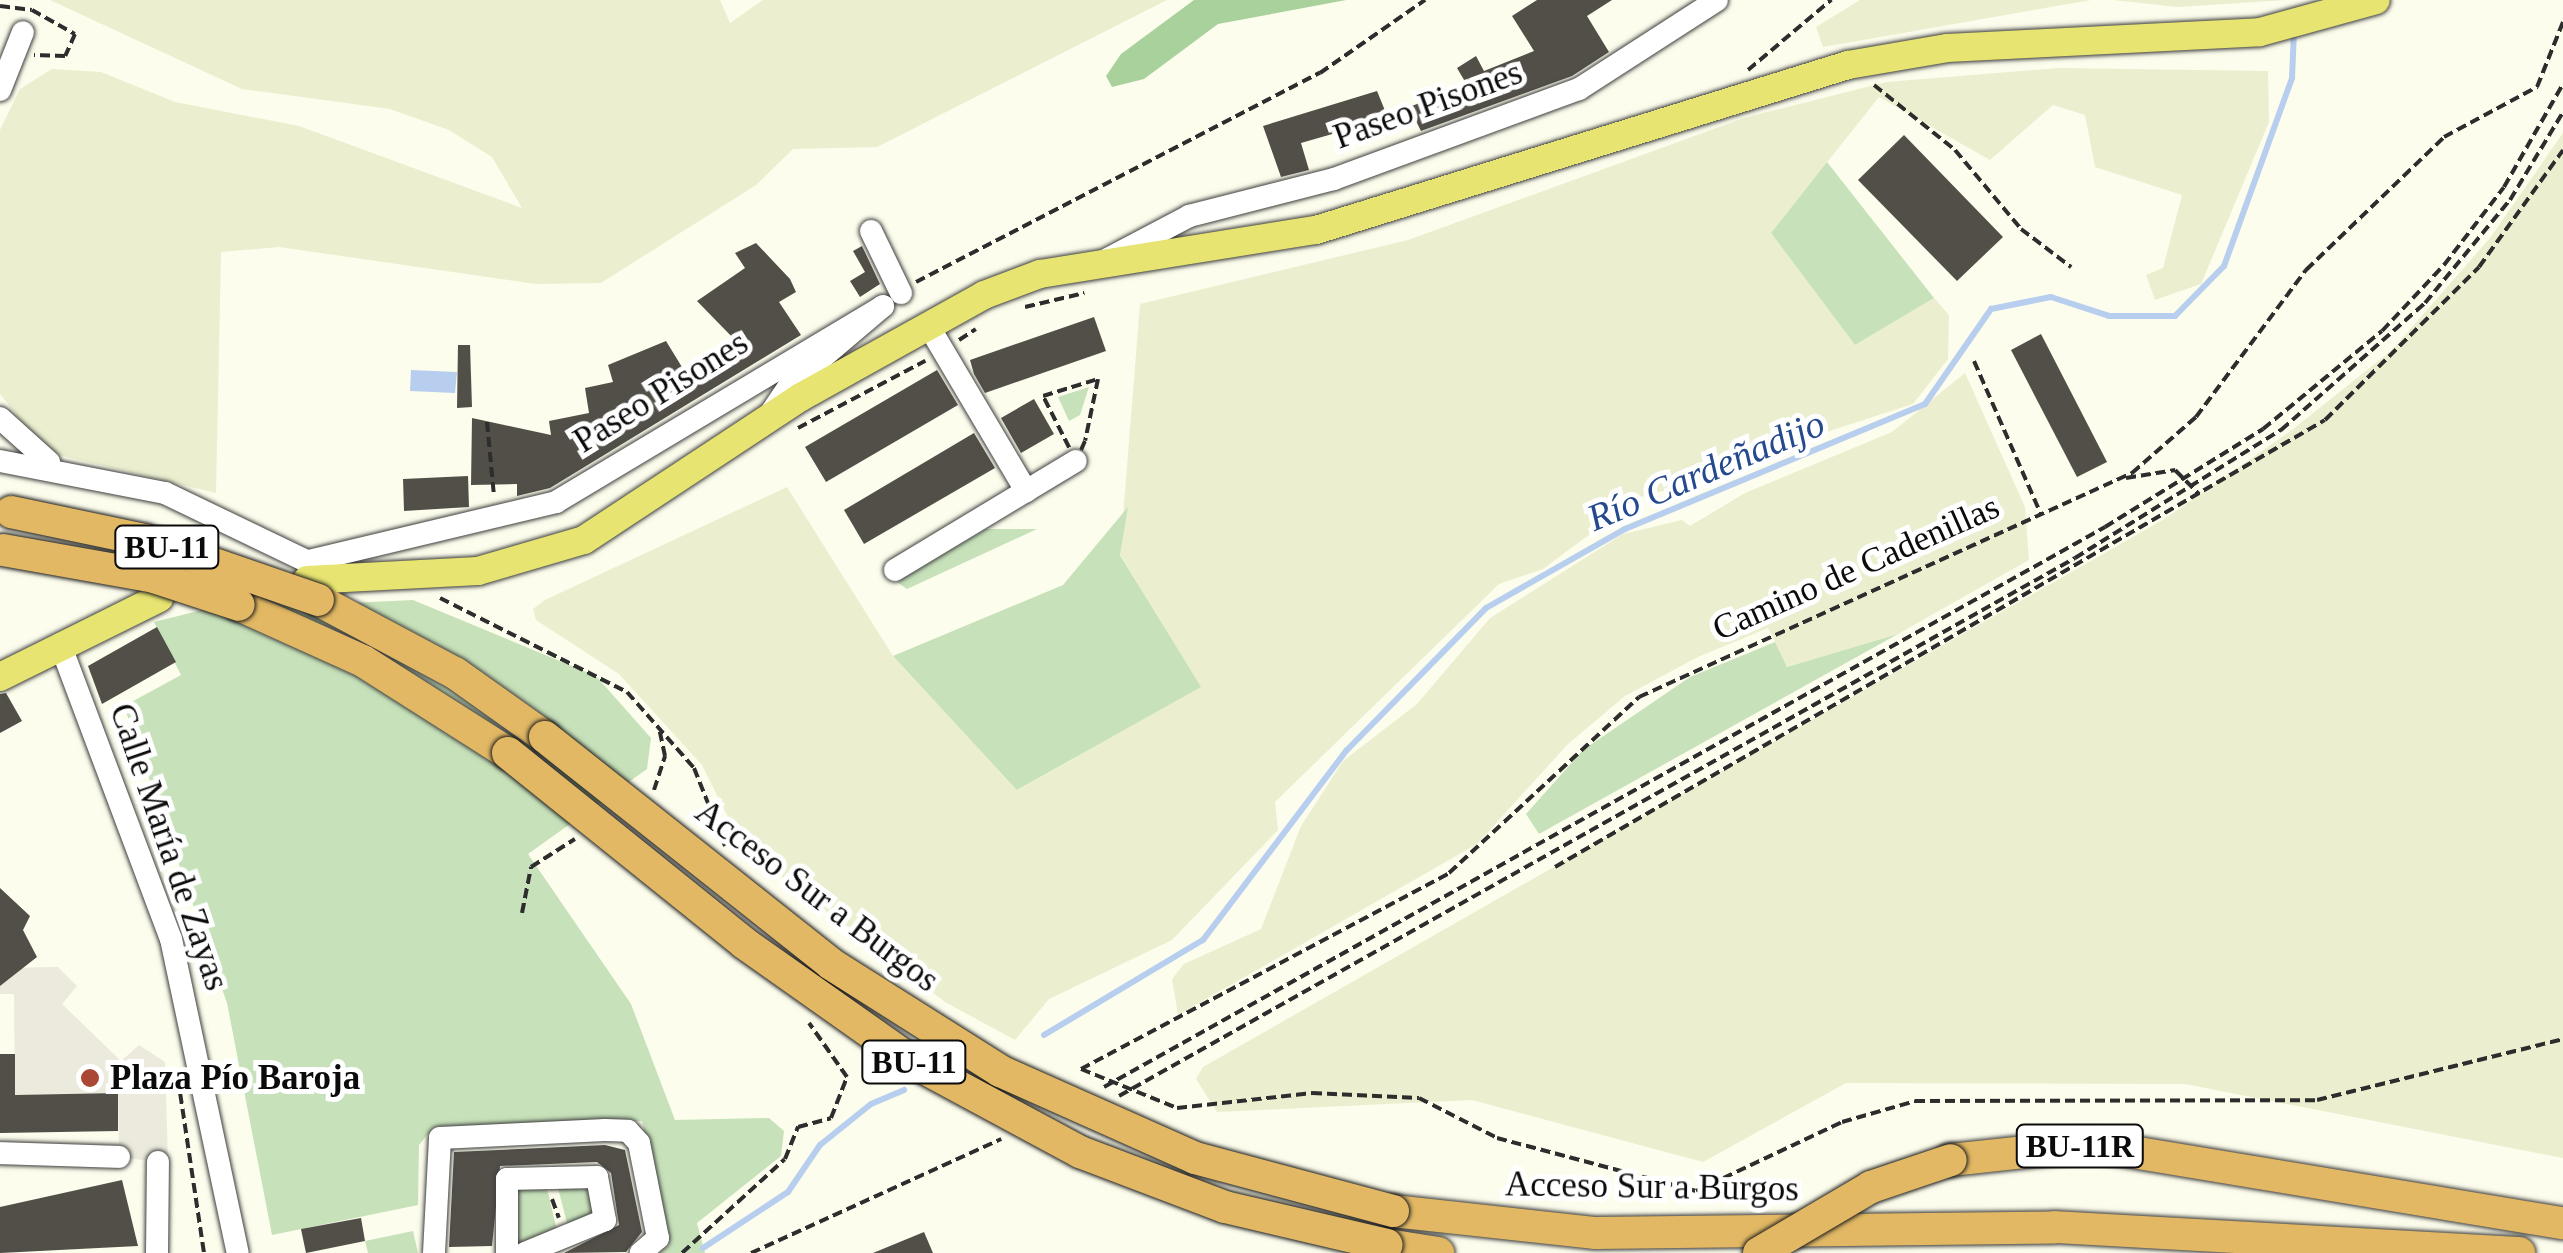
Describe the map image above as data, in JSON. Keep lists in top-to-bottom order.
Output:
{
  "streets": {
    "highway": ["BU-11", "Acceso Sur a Burgos", "BU-11R"],
    "main road": ["Paseo Pisones"],
    "street": ["Calle María de Zayas"],
    "path": ["Camino de Cadenillas"]
  },
  "crossings": [
    ["Paseo Pisones", "Acceso Sur a Burgos"]
  ],
  "water": ["Río Cardeñadijo"],
  "places": ["Plaza Pío Baroja"]
}
